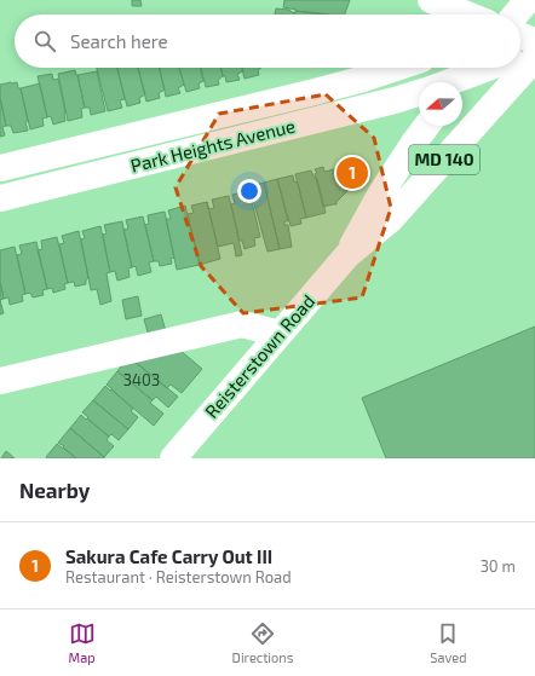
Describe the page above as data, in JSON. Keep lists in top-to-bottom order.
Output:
{
  "streets": {
    "main road": ["Park Heights Avenue", "MD 140", "Reisterstown Road"]
  },
  "house_numbers": ["3403"],
  "north": "left",
  "page": {
    "search": "Search here",
    "pins": "1",
    "heading": "Nearby",
    "list": [
      {
        "mark": "1",
        "name": "Sakura Cafe Carry Out III",
        "note": "Restaurant · Reisterstown Road",
        "value": "30 m"
      }
    ],
    "nav": ["Map", "Directions", "Saved"]
  }
}
